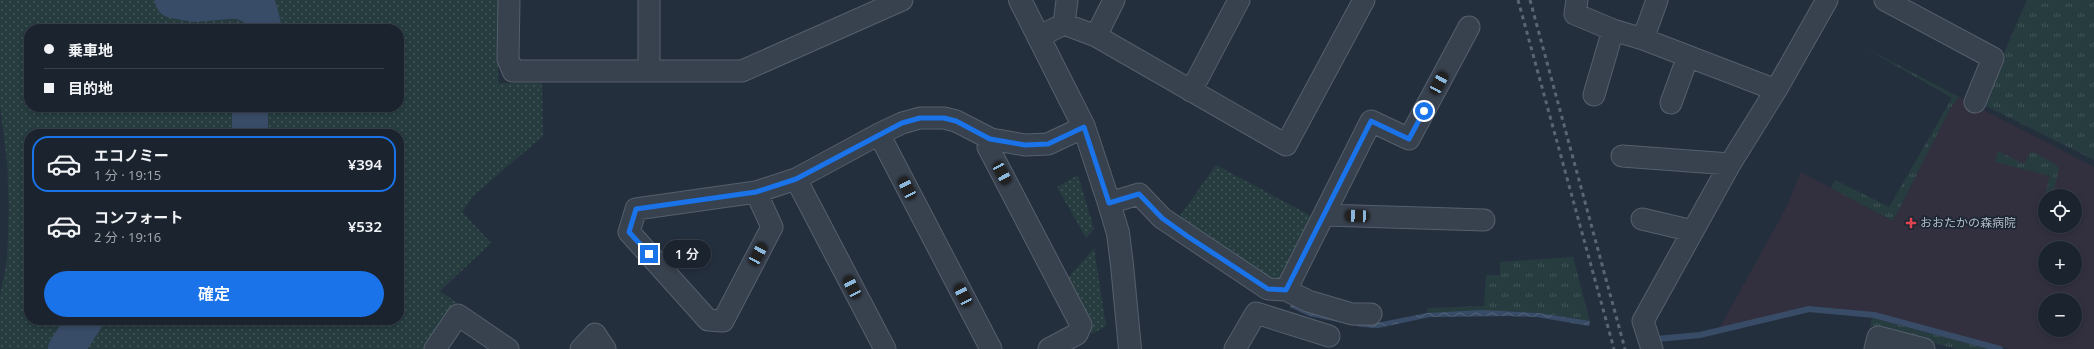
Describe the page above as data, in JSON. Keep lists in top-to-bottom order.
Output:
{
  "places": {
    "health": ["おおたかの森病院"]
  },
  "page": {
    "banner": ["乗車地", "目的地"],
    "list": [
      {
        "name": "エコノミー",
        "note": "1 分 · 19:15",
        "value": "¥394"
      },
      {
        "name": "コンフォート",
        "note": "2 分 · 19:16",
        "value": "¥532"
      }
    ],
    "map_buttons": ["+", "−"],
    "bubble": "1 分",
    "buttons": "確定"
  }
}
